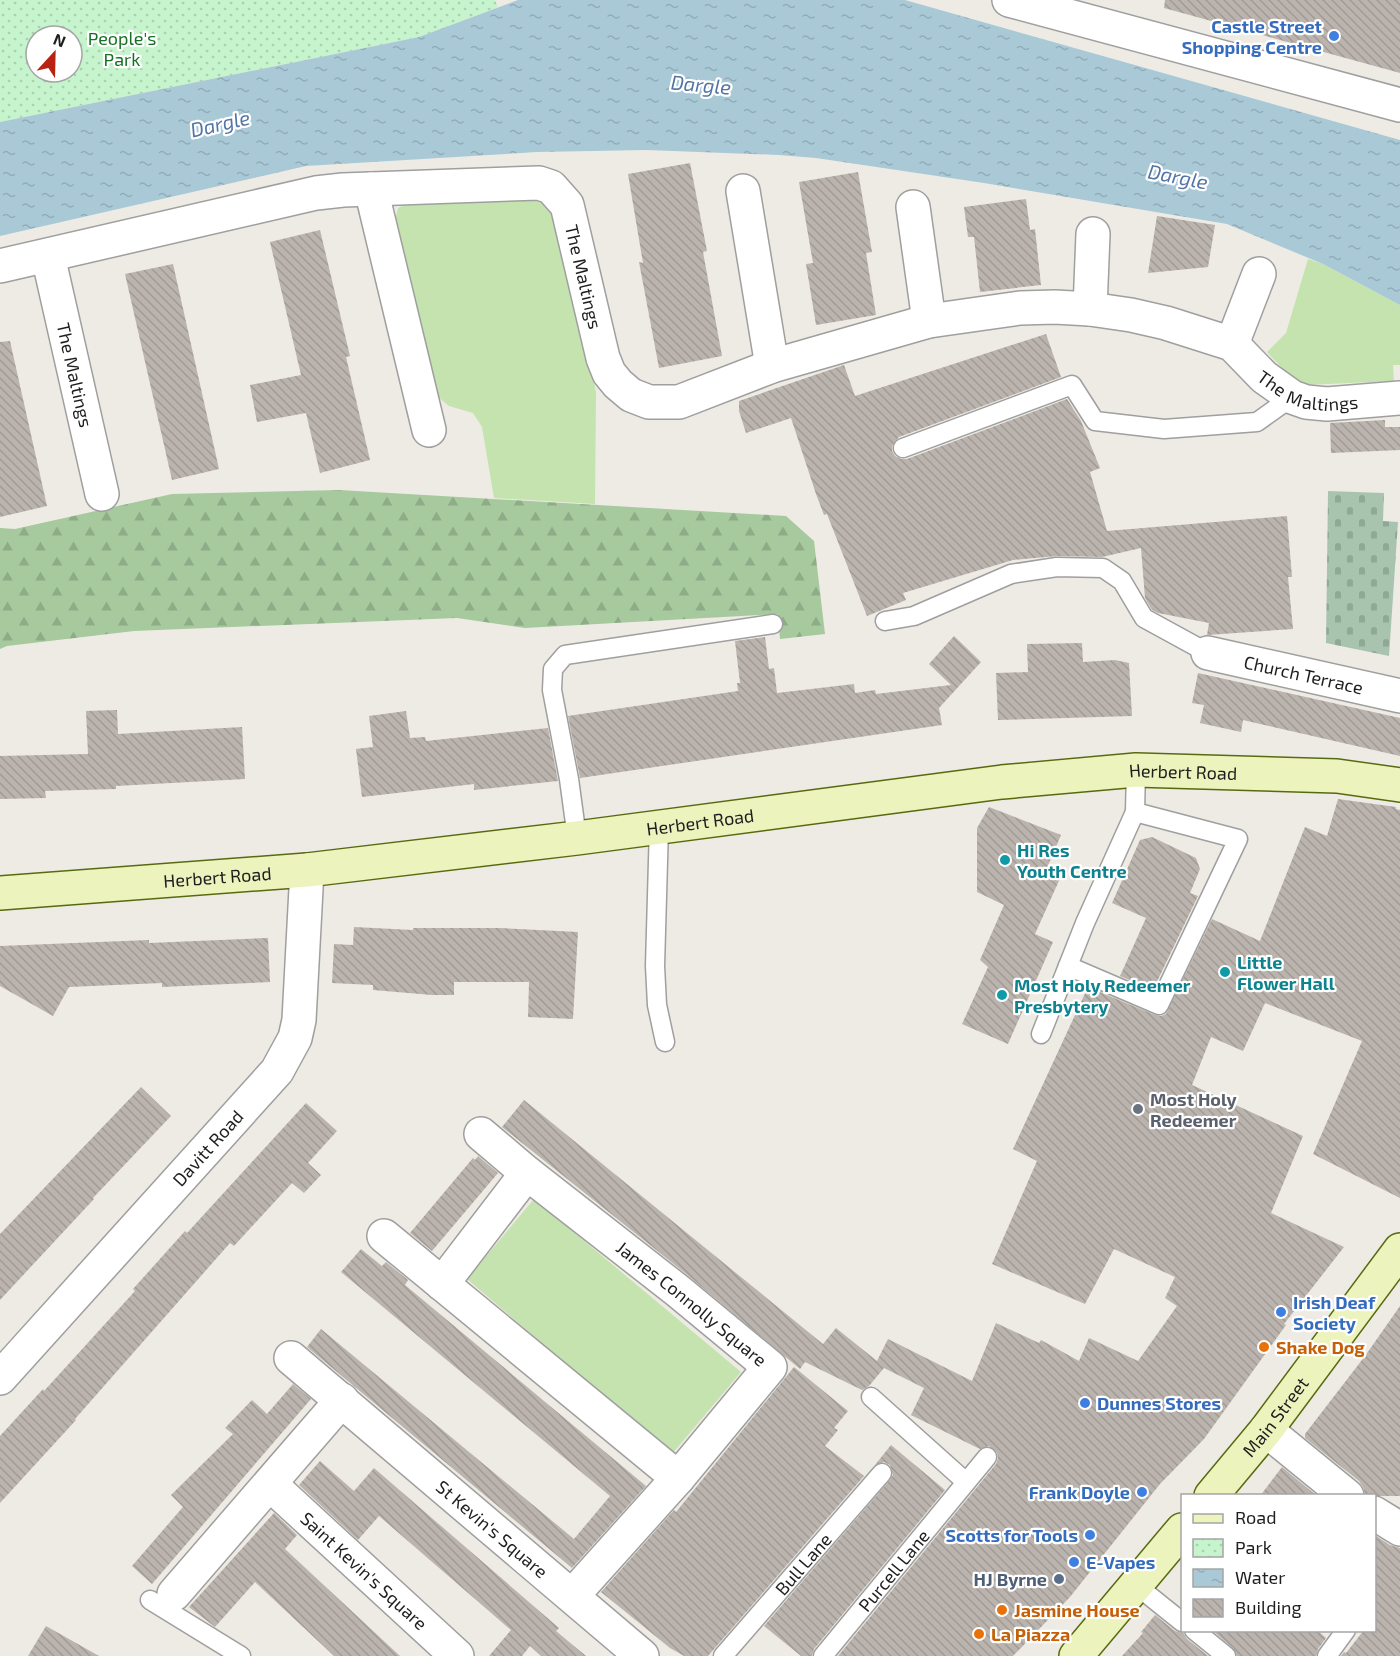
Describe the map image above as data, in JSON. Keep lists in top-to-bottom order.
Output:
{
  "streets": {
    "street": [
      "The Maltings",
      "Church Terrace",
      "Herbert Road",
      "Davitt Road",
      "James Connolly Square",
      "Main Street",
      "St Kevin's Square",
      "Saint Kevin's Square"
    ],
    "lane": ["Bull Lane", "Purcell Lane"]
  },
  "crossings": [
    ["Herbert Road", "Davitt Road"],
    ["James Connolly Square", "St Kevin's Square"]
  ],
  "water": ["Dargle"],
  "parks": ["People's Park"],
  "places": [
    "Castle Street Shopping Centre",
    "Hi Res Youth Centre",
    "Little Flower Hall",
    "Most Holy Redeemer Presbytery",
    "Most Holy Redeemer",
    "Irish Deaf Society",
    "Shake Dog",
    "Dunnes Stores",
    "Frank Doyle",
    "Scotts for Tools",
    "E-Vapes",
    "HJ Byrne",
    "Jasmine House",
    "La Piazza"
  ],
  "legend": [
    "Road",
    "Park",
    "Water",
    "Building"
  ],
  "north": "top"
}
